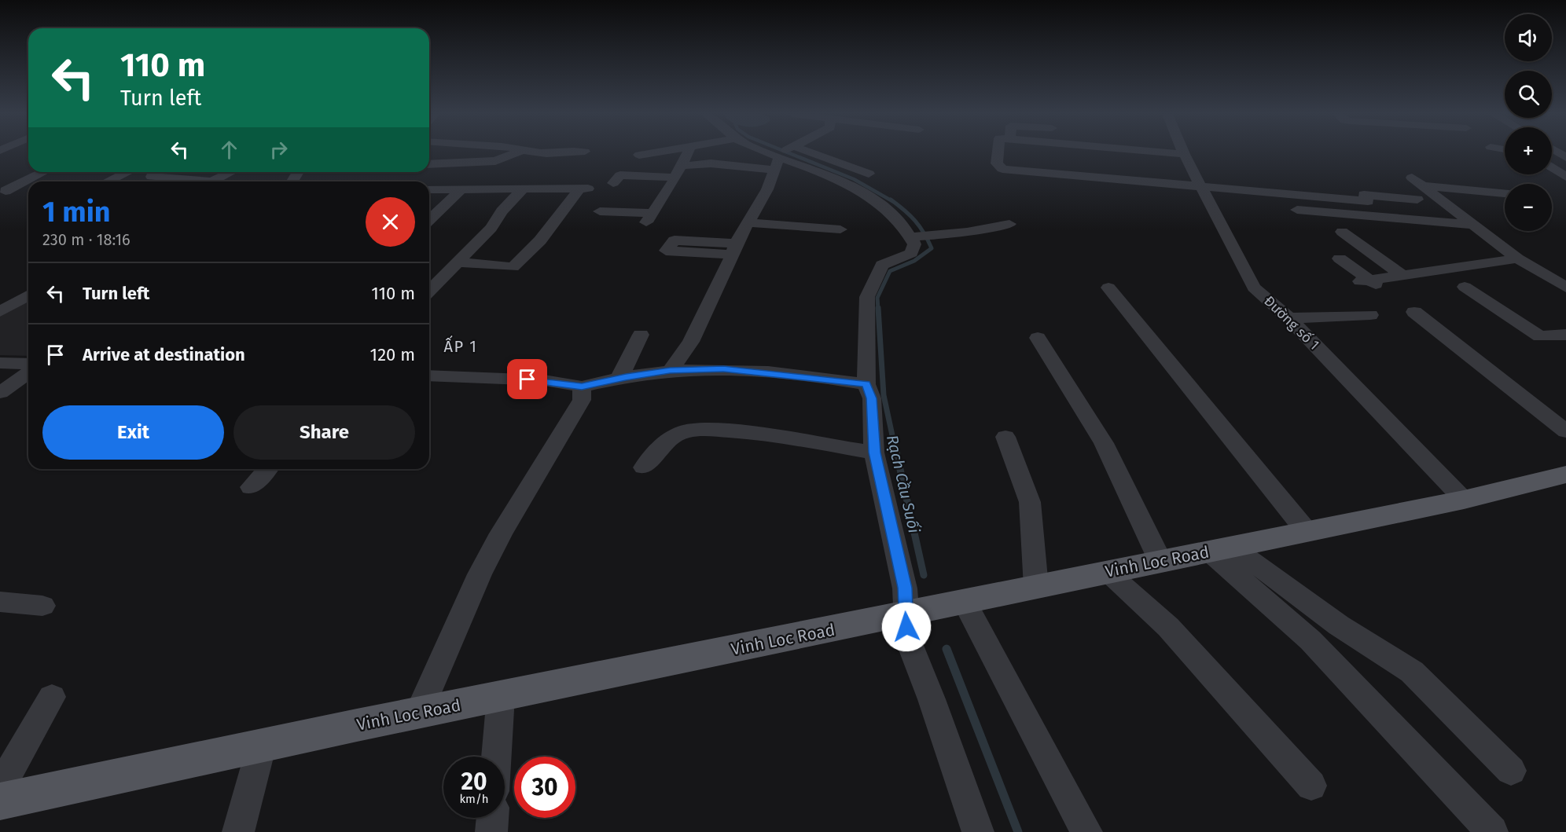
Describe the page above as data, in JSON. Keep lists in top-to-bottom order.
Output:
{
  "streets": {
    "main road": ["Vinh Loc Road"],
    "street": ["Đường số 1"]
  },
  "crossings": [
    ["Đường số 1", "Vinh Loc Road"]
  ],
  "districts": ["ẤP 1"],
  "water": ["Rạch Cầu Suối"],
  "page": {
    "map_buttons": ["+", "−"],
    "turn": ["110 m", "Turn left"],
    "heading": ["1 min", "230 m · 18:16"],
    "list": [
      {
        "name": "Turn left",
        "value": "110 m"
      },
      {
        "name": "Arrive at destination",
        "value": "120 m"
      }
    ],
    "buttons": ["Exit", "Share"],
    "speed": "20 km/h",
    "limit": "30"
  }
}
